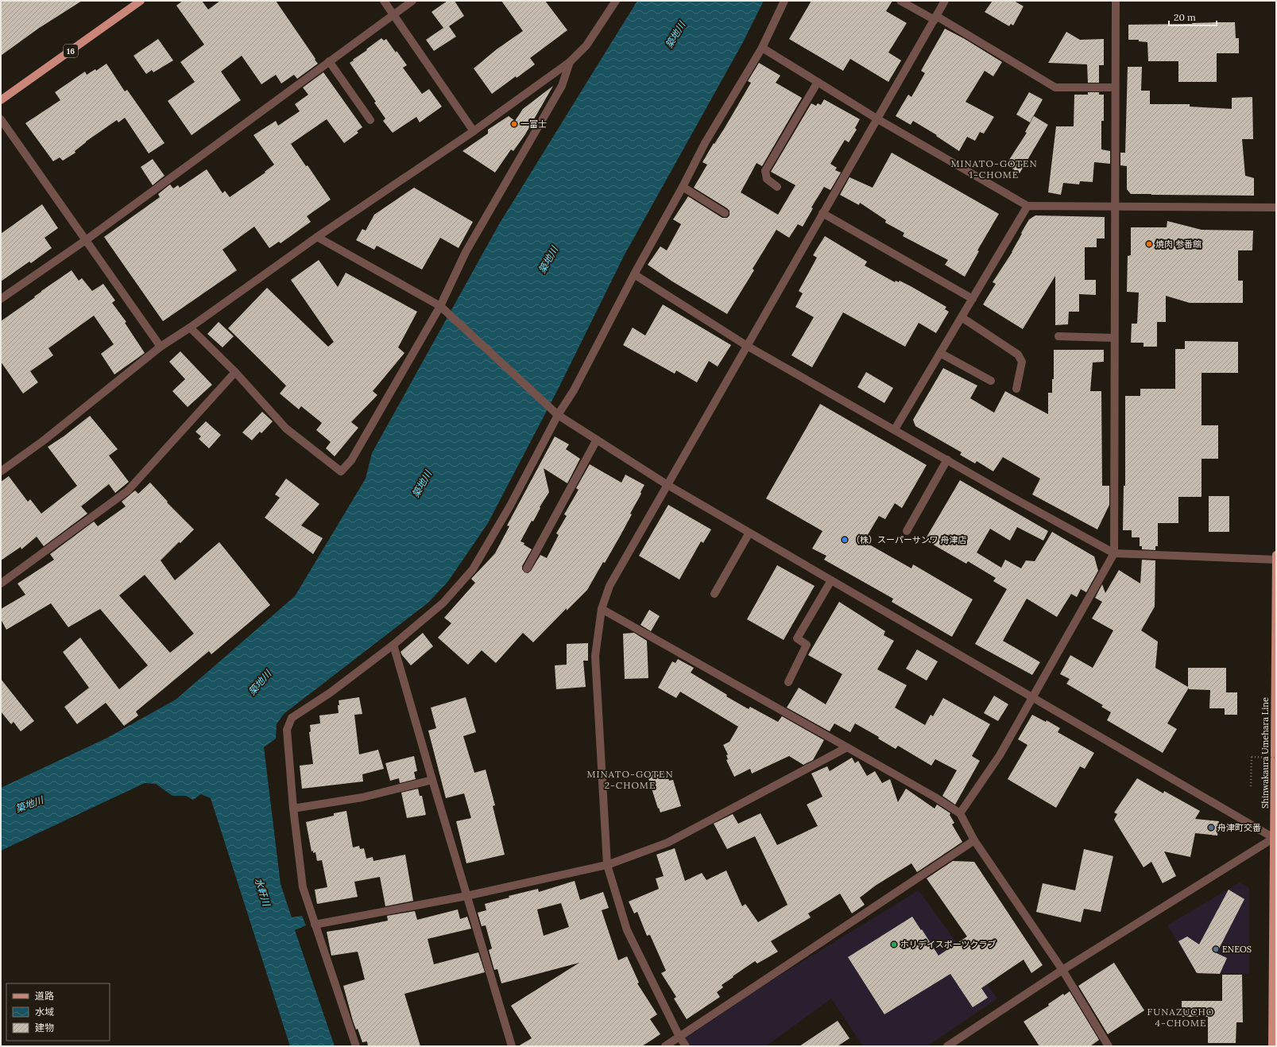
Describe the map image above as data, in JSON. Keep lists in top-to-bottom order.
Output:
{
  "streets": {
    "main road": ["16", "Shinwakaura Umehara Line"]
  },
  "districts": ["MINATO-GOTEN 1-CHOME", "MINATO-GOTEN 2-CHOME", "FUNAZUCHO 4-CHOME"],
  "water": ["築地川", "水軒川"],
  "places": [
    "一富士",
    "焼肉 参番館",
    "（株）スーパーサンワ 舟津店",
    "舟津町交番",
    "ホリデイスポーツクラブ",
    "ENEOS"
  ],
  "legend": ["道路", "水域", "建物"],
  "scale_bar": "20 m"
}
